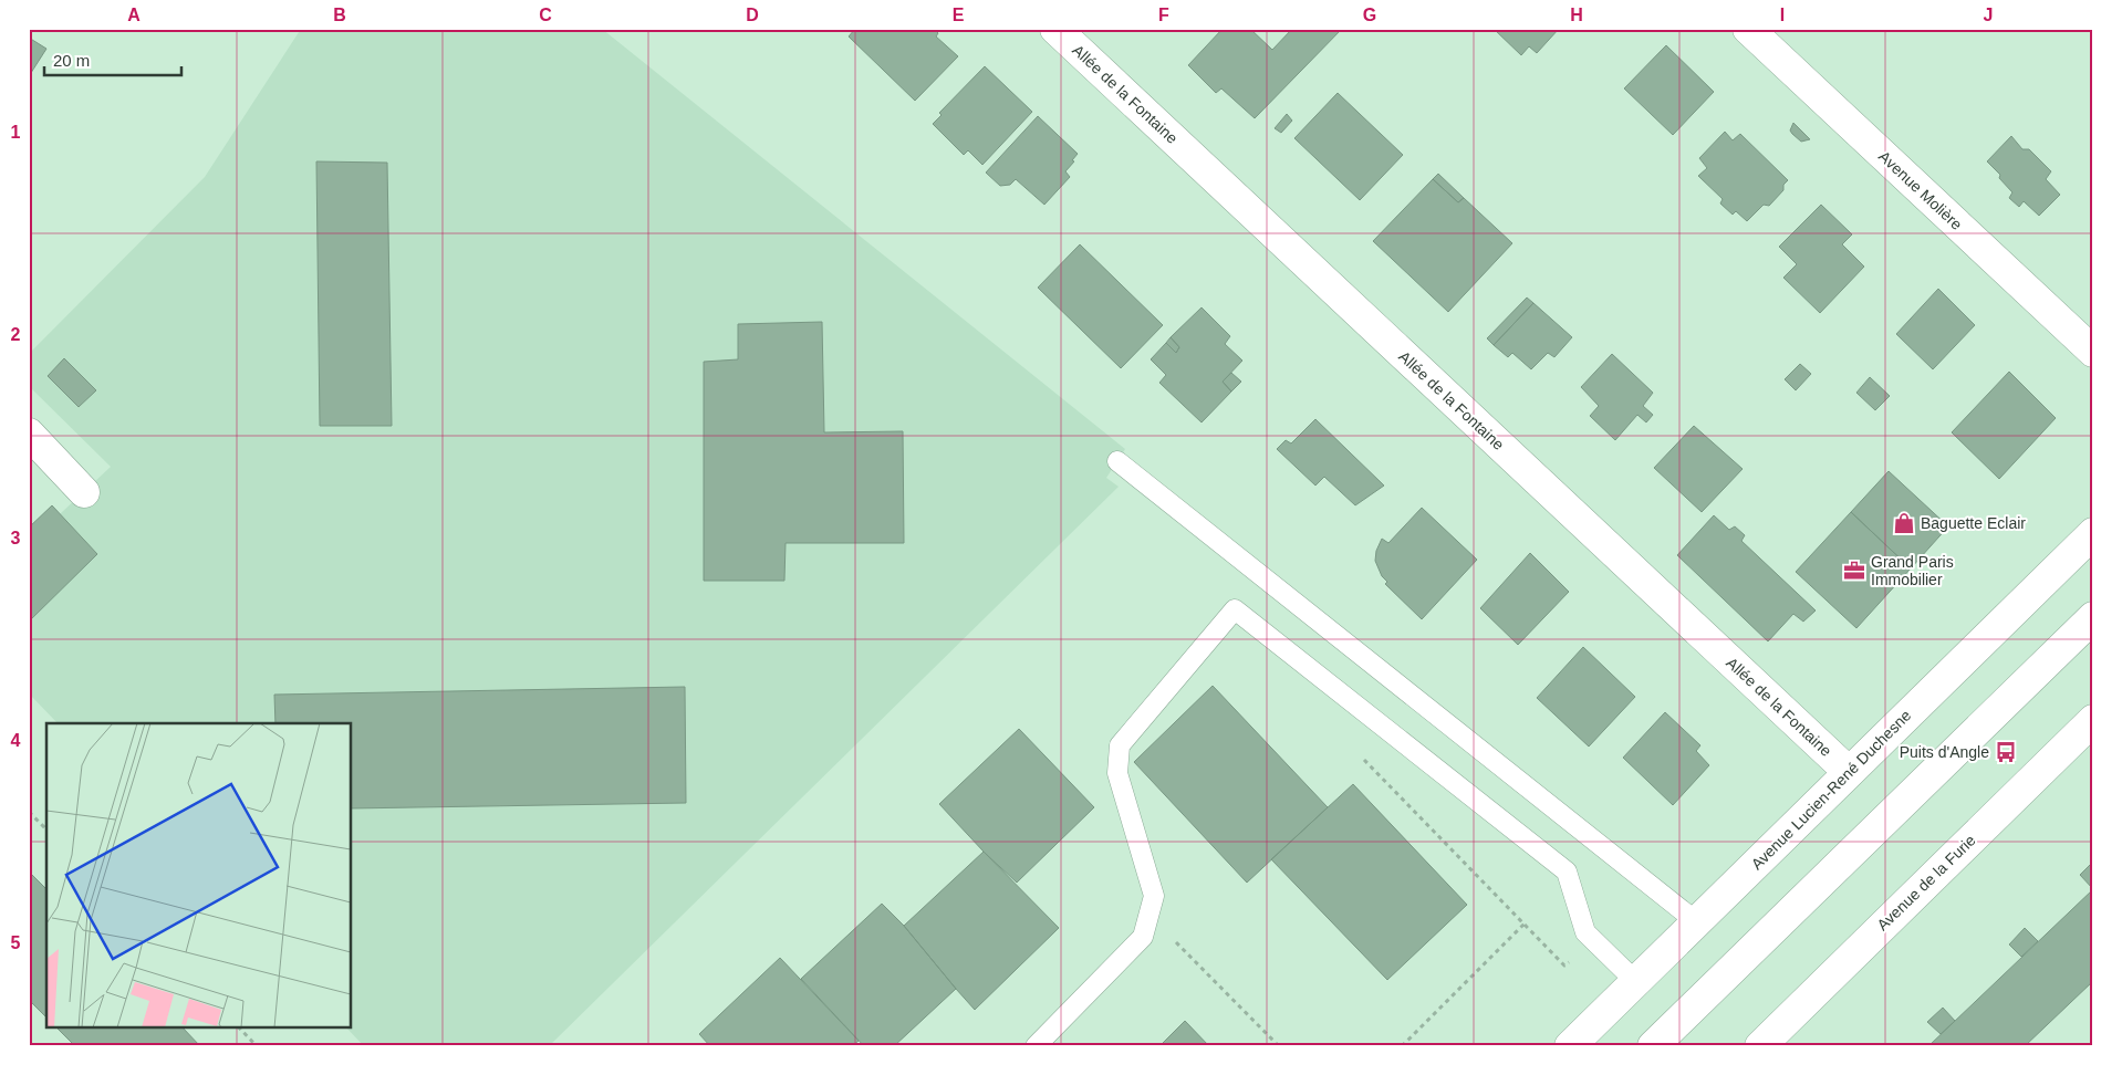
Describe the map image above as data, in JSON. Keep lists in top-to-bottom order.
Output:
{
  "streets": {
    "street": [
      "Allée de la Fontaine",
      "Avenue Molière",
      "Avenue Lucien-René Duchesne",
      "Avenue de la Furie"
    ]
  },
  "crossings": [
    ["Allée de la Fontaine", "Avenue Lucien-René Duchesne"]
  ],
  "places": {
    "shop": ["Baguette Eclair"],
    "office": ["Grand Paris Immobilier"],
    "bus stop": ["Puits d'Angle"]
  },
  "scale_bar": "20 m",
  "grid": {
    "columns": [
      "A",
      "B",
      "C",
      "D",
      "E",
      "F",
      "G",
      "H",
      "I",
      "J"
    ],
    "rows": [
      "1",
      "2",
      "3",
      "4",
      "5"
    ]
  }
}
